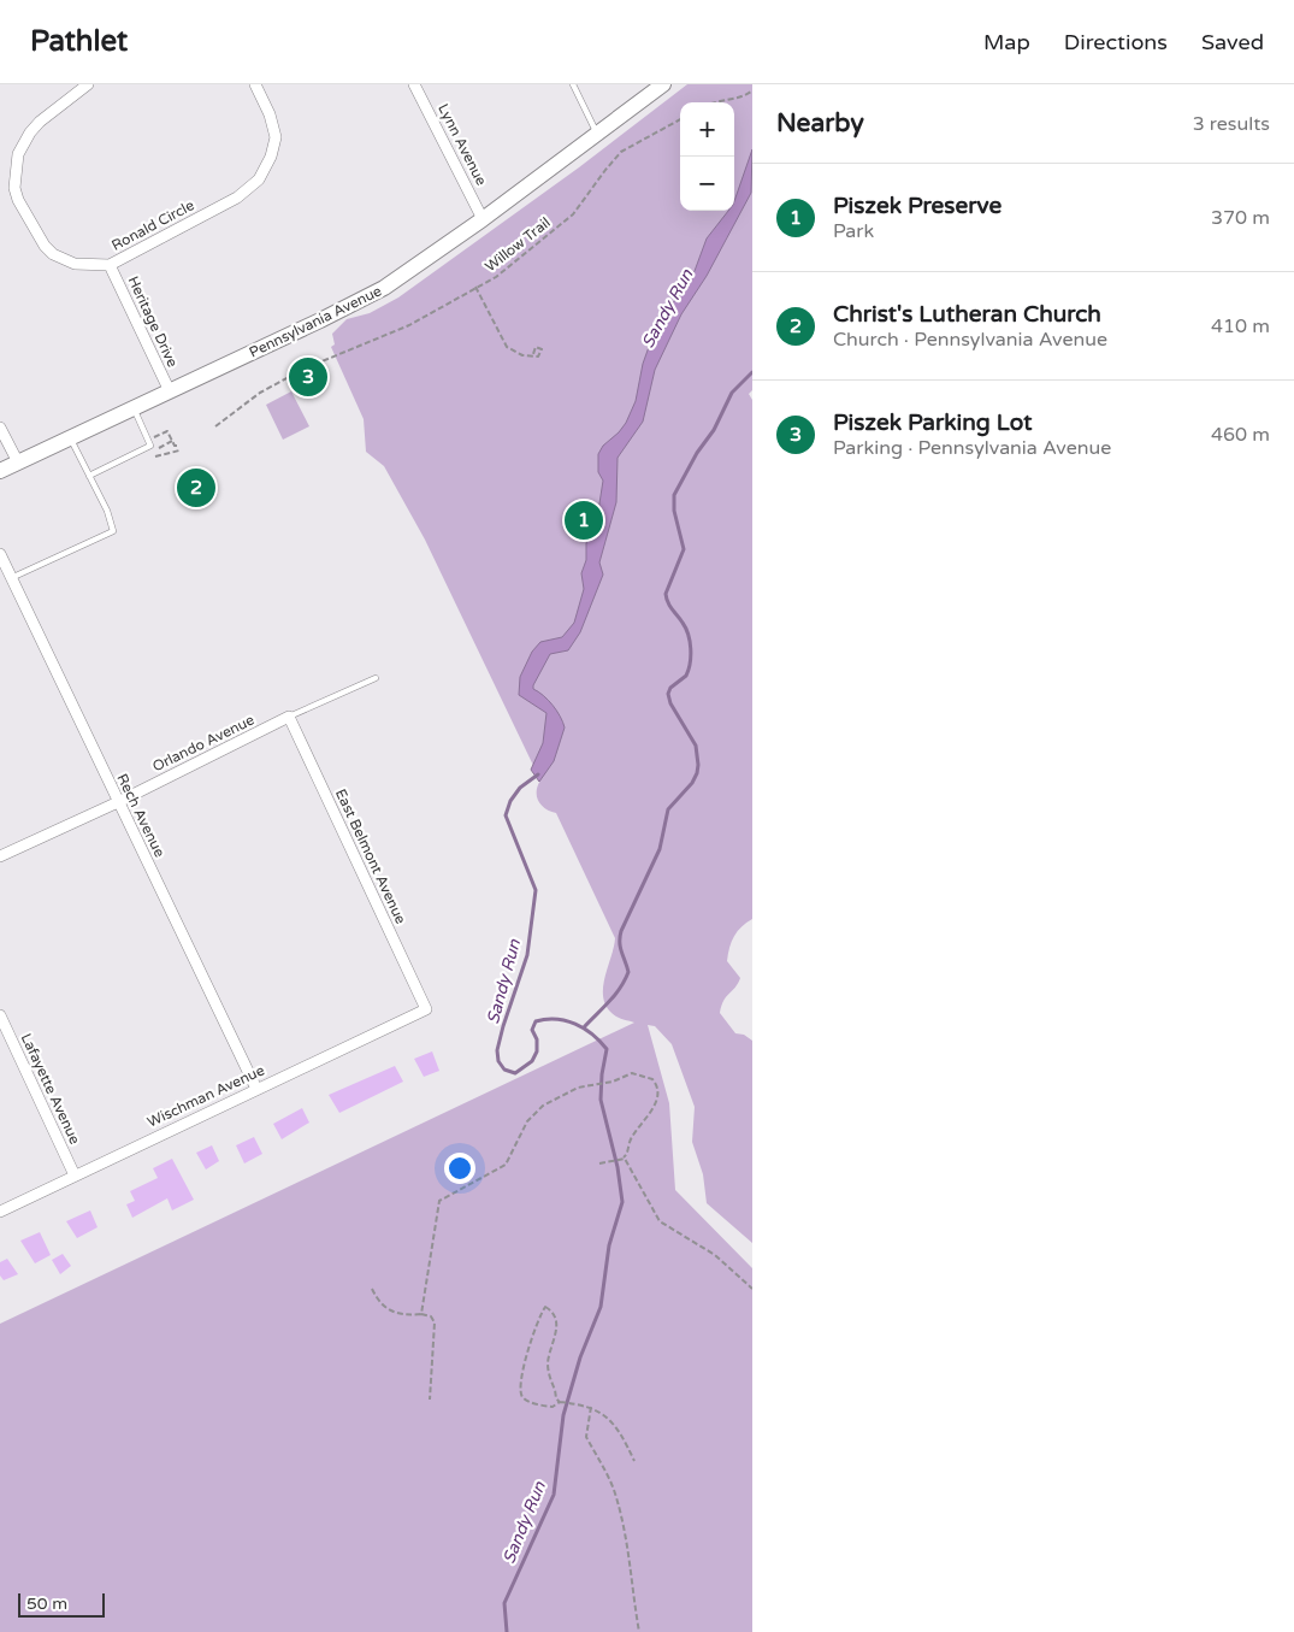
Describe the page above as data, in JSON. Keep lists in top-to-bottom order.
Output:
{
  "streets": {
    "main road": ["Pennsylvania Avenue"],
    "street": [
      "Lynn Avenue",
      "Ronald Circle",
      "Heritage Drive",
      "Orlando Avenue",
      "Rech Avenue",
      "East Belmont Avenue",
      "Lafayette Avenue",
      "Wischman Avenue"
    ],
    "path": ["Willow Trail"]
  },
  "crossings": [
    ["Lynn Avenue", "Pennsylvania Avenue"],
    ["Ronald Circle", "Heritage Drive"],
    ["Heritage Drive", "Pennsylvania Avenue"],
    ["Orlando Avenue", "Rech Avenue"],
    ["Orlando Avenue", "East Belmont Avenue"],
    ["Rech Avenue", "Wischman Avenue"],
    ["East Belmont Avenue", "Wischman Avenue"],
    ["Lafayette Avenue", "Wischman Avenue"]
  ],
  "water": ["Sandy Run"],
  "scale_bar": "50 m",
  "page": {
    "header": "Pathlet",
    "nav": ["Map", "Directions", "Saved"],
    "heading": ["Nearby", "3 results"],
    "map_buttons": ["+", "−"],
    "list": [
      {
        "mark": "1",
        "name": "Piszek Preserve",
        "note": "Park",
        "value": "370 m"
      },
      {
        "mark": "2",
        "name": "Christ's Lutheran Church",
        "note": "Church · Pennsylvania Avenue",
        "value": "410 m"
      },
      {
        "mark": "3",
        "name": "Piszek Parking Lot",
        "note": "Parking · Pennsylvania Avenue",
        "value": "460 m"
      }
    ],
    "pins": ["3", "2", "1"],
    "scale": "50 m"
  }
}
